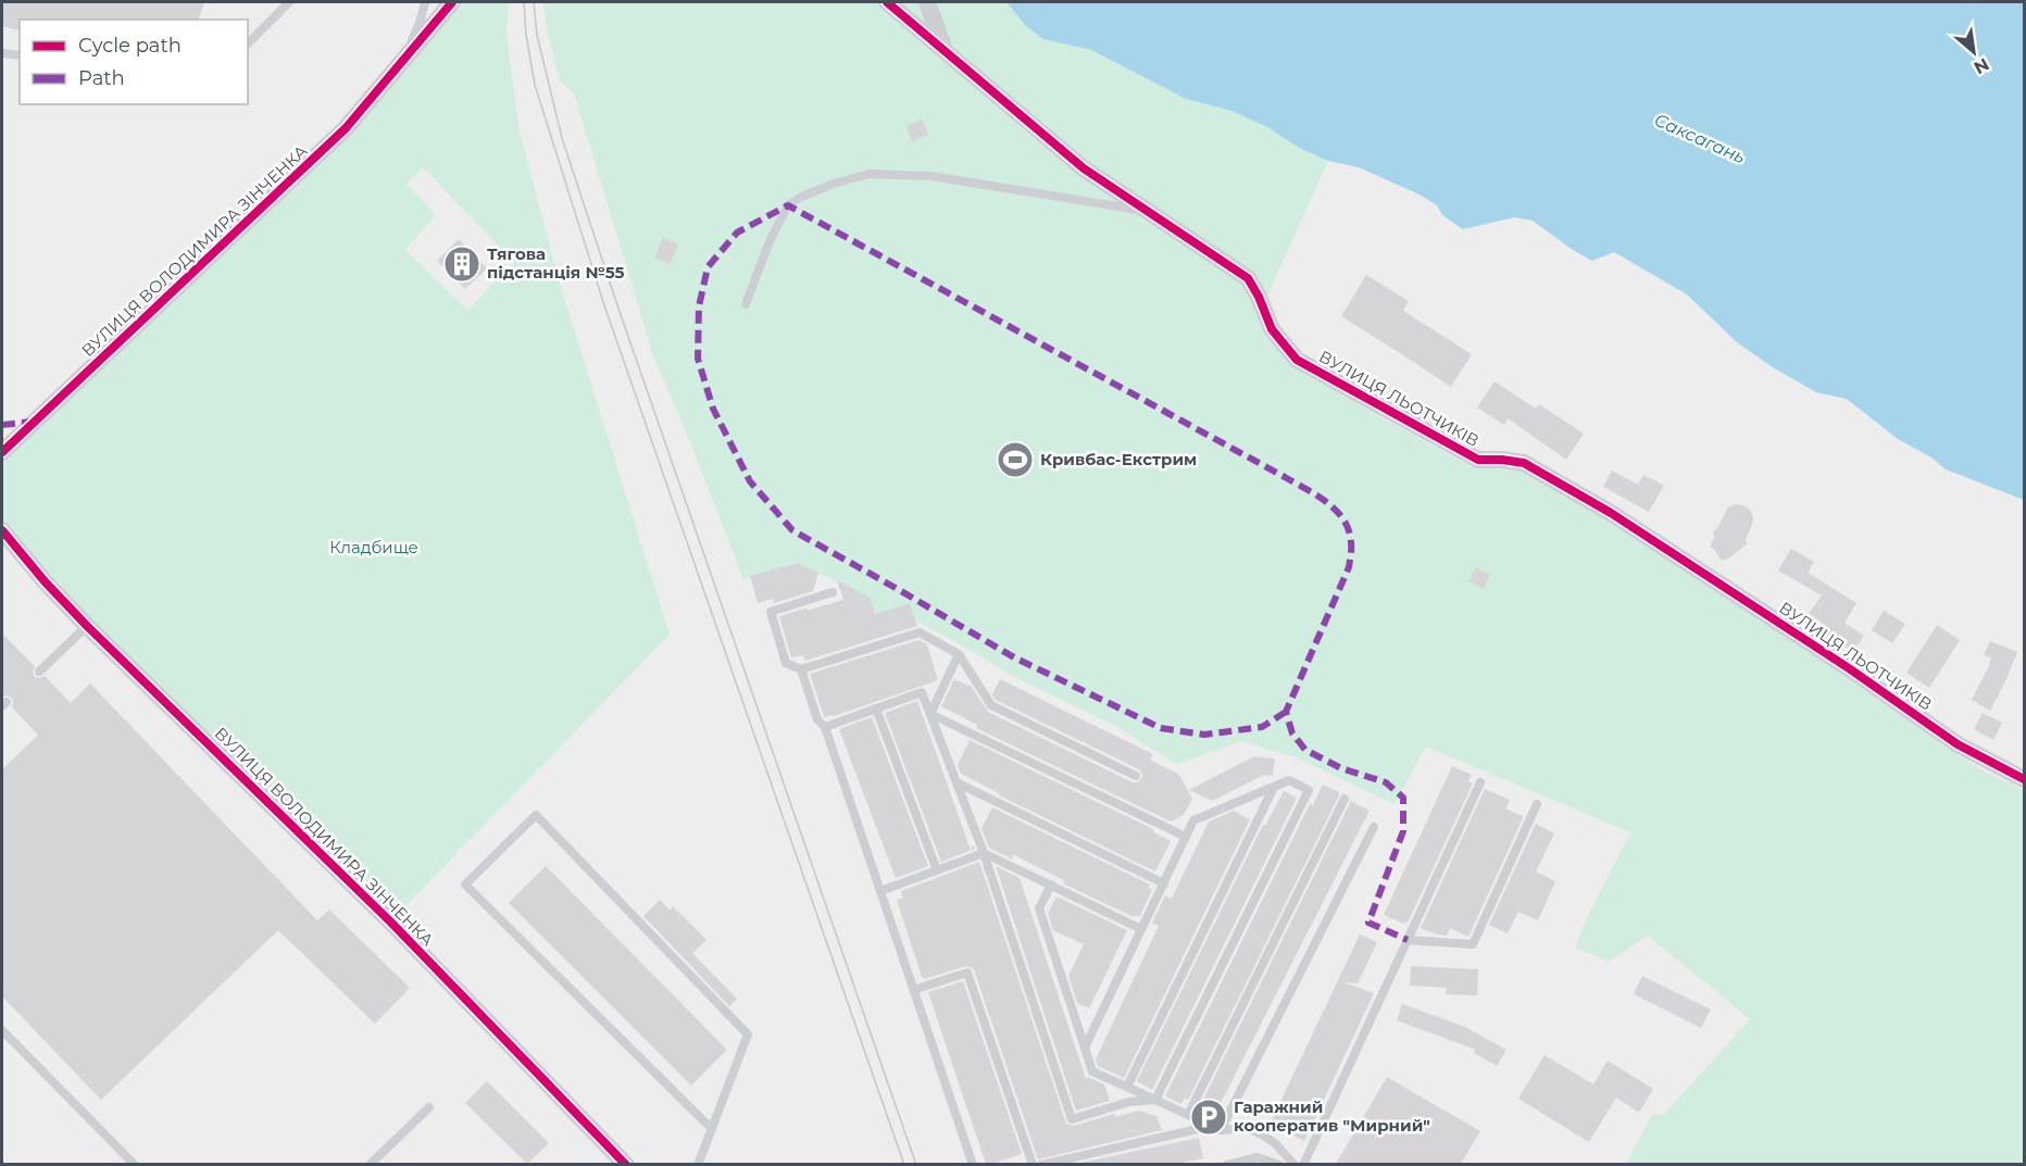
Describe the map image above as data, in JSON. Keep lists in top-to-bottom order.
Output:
{
  "streets": {
    "street": ["ВУЛИЦЯ ВОЛОДИМИРА ЗІНЧЕНКА", "ВУЛИЦЯ ЛЬОТЧИКІВ"]
  },
  "water": ["Саксагань"],
  "parks": ["Кладбище"],
  "places": {
    "building": ["Тягова підстанція №55"],
    "sports": ["Кривбас-Екстрим"],
    "parking": ["Гаражний кооператив \"Мирний\""]
  },
  "legend": ["Cycle path", "Path"],
  "north": "bottom right"
}
